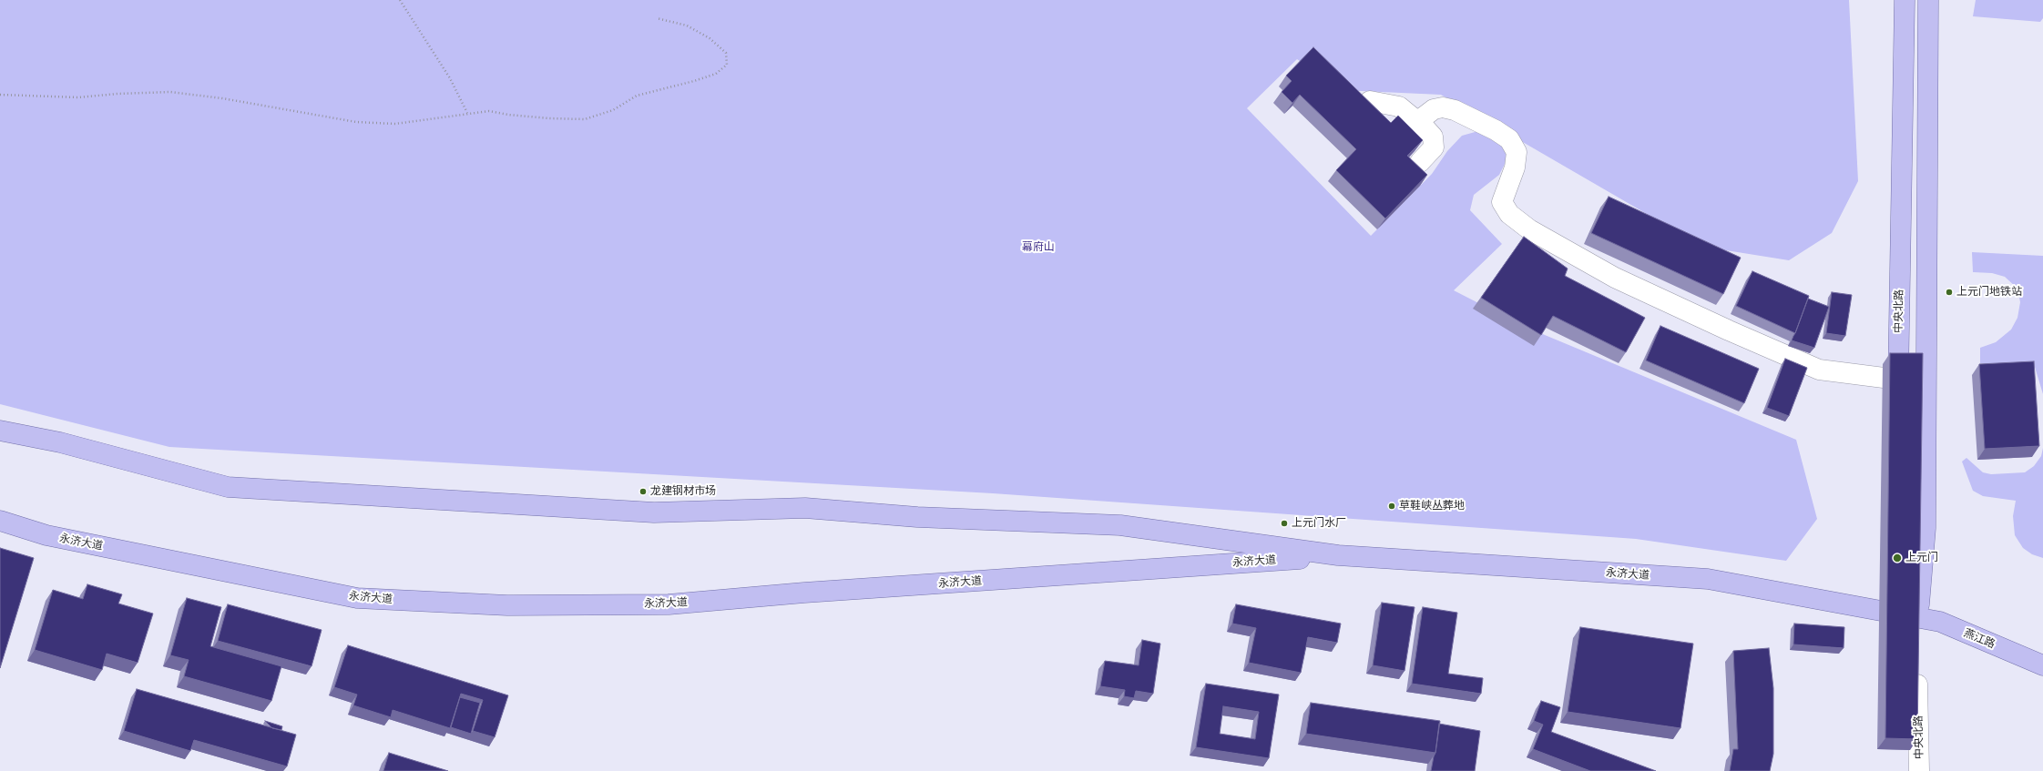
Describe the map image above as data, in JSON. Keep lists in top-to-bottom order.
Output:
{
  "streets": {
    "main road": ["中央北路", "永济大道", "燕江路"]
  },
  "crossings": [
    ["永济大道", "燕江路"]
  ],
  "parks": ["幕府山"],
  "places": [
    "上元门地铁站",
    "龙建钢材市场",
    "草鞋峡丛葬地",
    "上元门水厂",
    "上元门"
  ]
}
